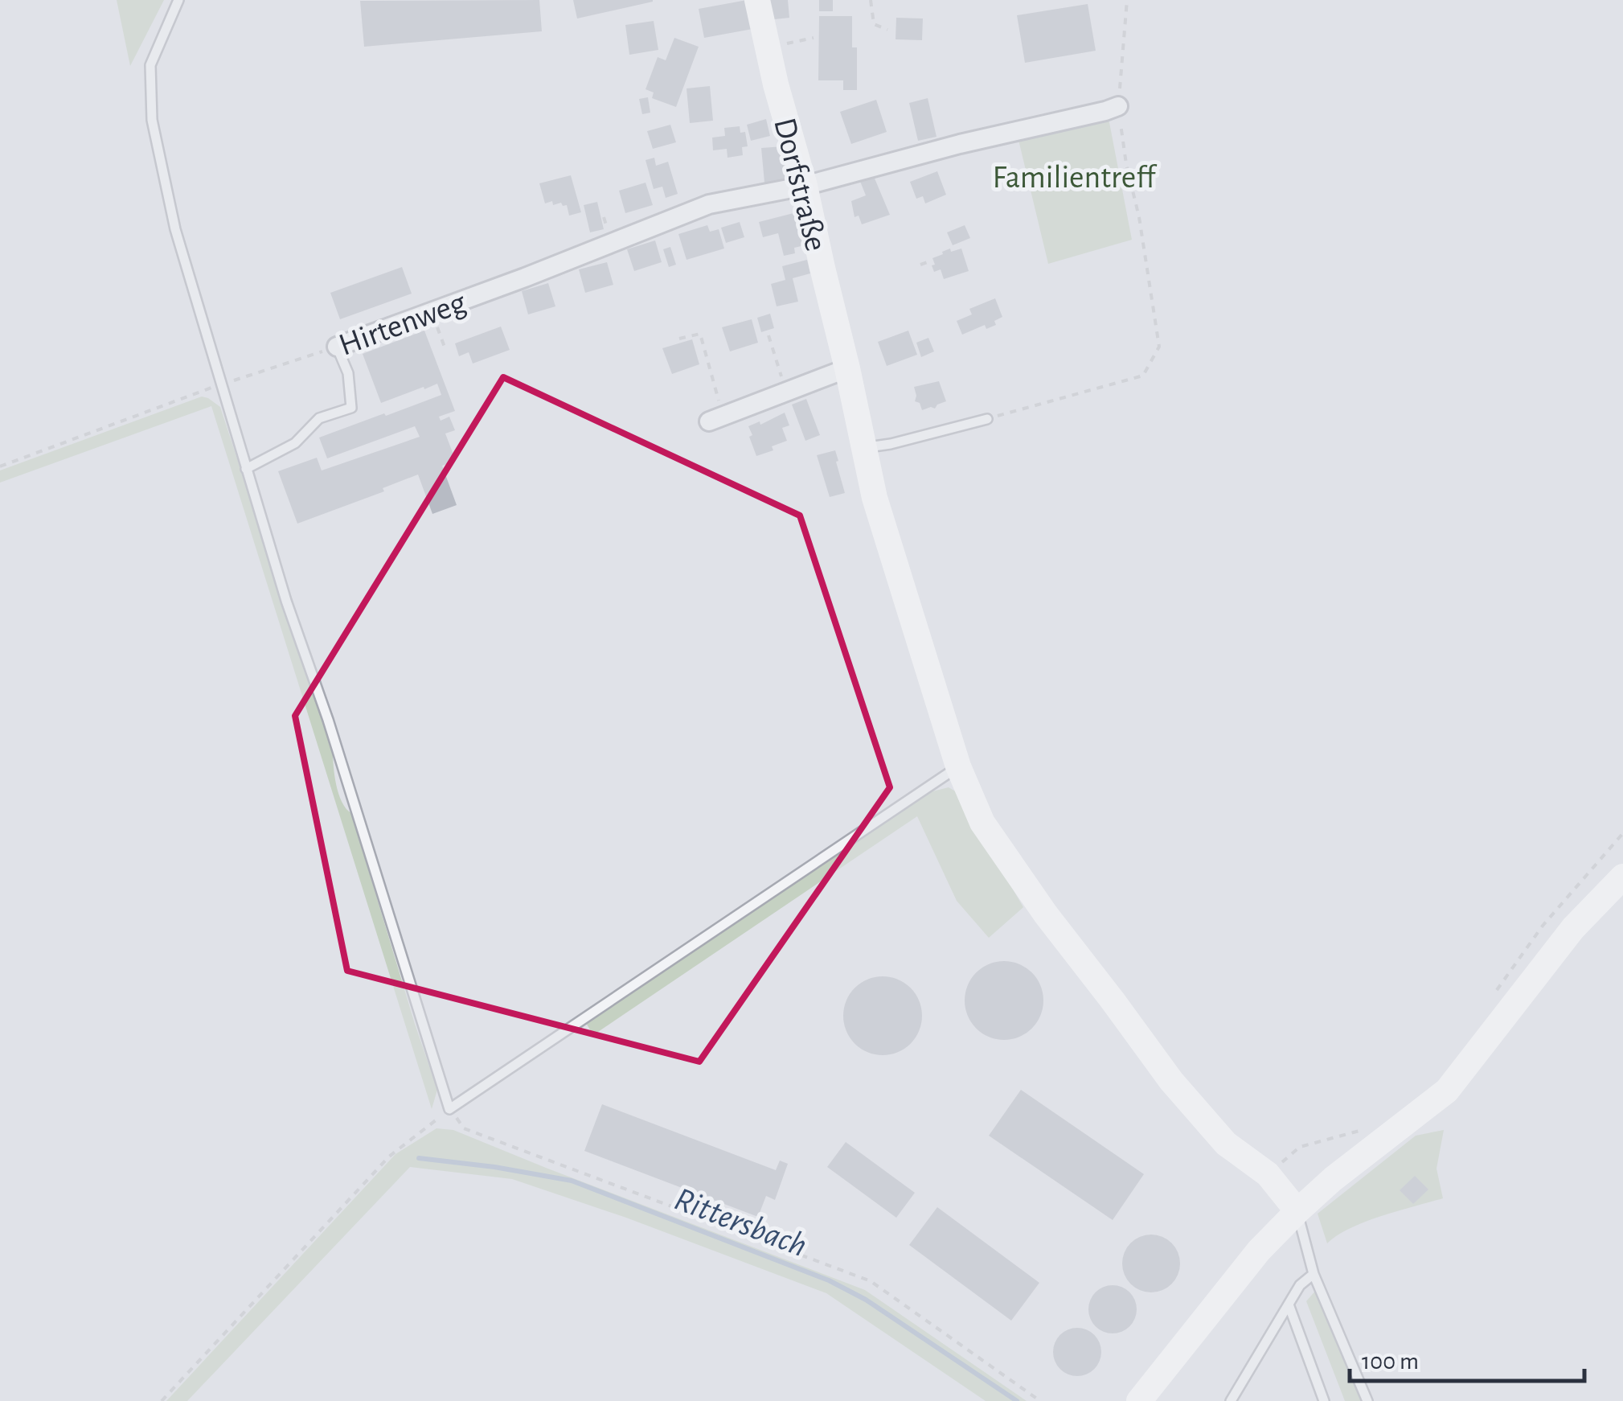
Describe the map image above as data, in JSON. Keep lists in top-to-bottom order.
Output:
{
  "streets": {
    "street": ["Dorfstraße", "Hirtenweg"]
  },
  "crossings": [
    ["Dorfstraße", "Hirtenweg"]
  ],
  "water": ["Rittersbach"],
  "parks": ["Familientreff"],
  "scale_bar": "100 m"
}
